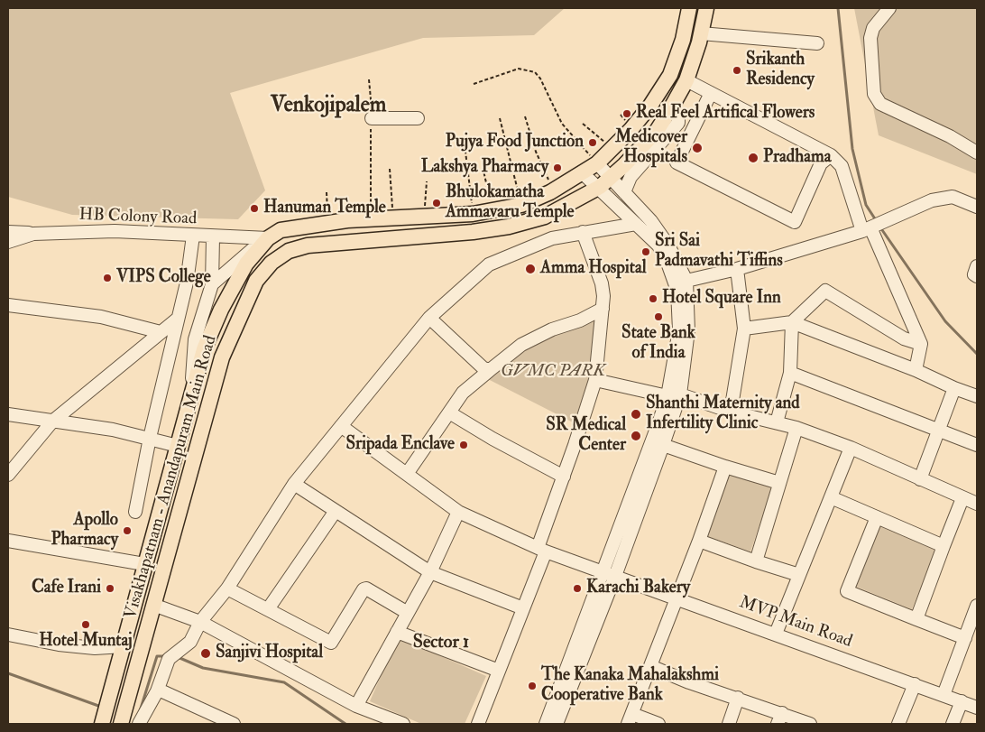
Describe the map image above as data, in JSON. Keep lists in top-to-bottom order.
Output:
{
  "streets": {
    "main road": ["Visakhapatnam - Anandapuram Main Road"],
    "street": ["HB Colony Road", "MVP Main Road"]
  },
  "crossings": [
    ["HB Colony Road", "Visakhapatnam - Anandapuram Main Road"]
  ],
  "districts": ["Venkojipalem", "Sector 1"],
  "parks": ["GVMC PARK"],
  "places": [
    "Srikanth Residency",
    "Real Feel Artifical Flowers",
    "Pujya Food Junction",
    "Medicover Hospitals",
    "Pradhama",
    "Lakshya Pharmacy",
    "Bhulokamatha Ammavaru Temple",
    "Hanuman Temple",
    "Sri Sai Padmavathi Tiffins",
    "Amma Hospital",
    "VIPS College",
    "Hotel Square Inn",
    "State Bank of India",
    "Shanthi Maternity and Infertility Clinic",
    "SR Medical Center",
    "Sripada Enclave",
    "Apollo Pharmacy",
    "Cafe Irani",
    "Karachi Bakery",
    "Hotel Muntaj",
    "Sanjivi Hospital",
    "The Kanaka Mahalakshmi Cooperative Bank"
  ]
}
